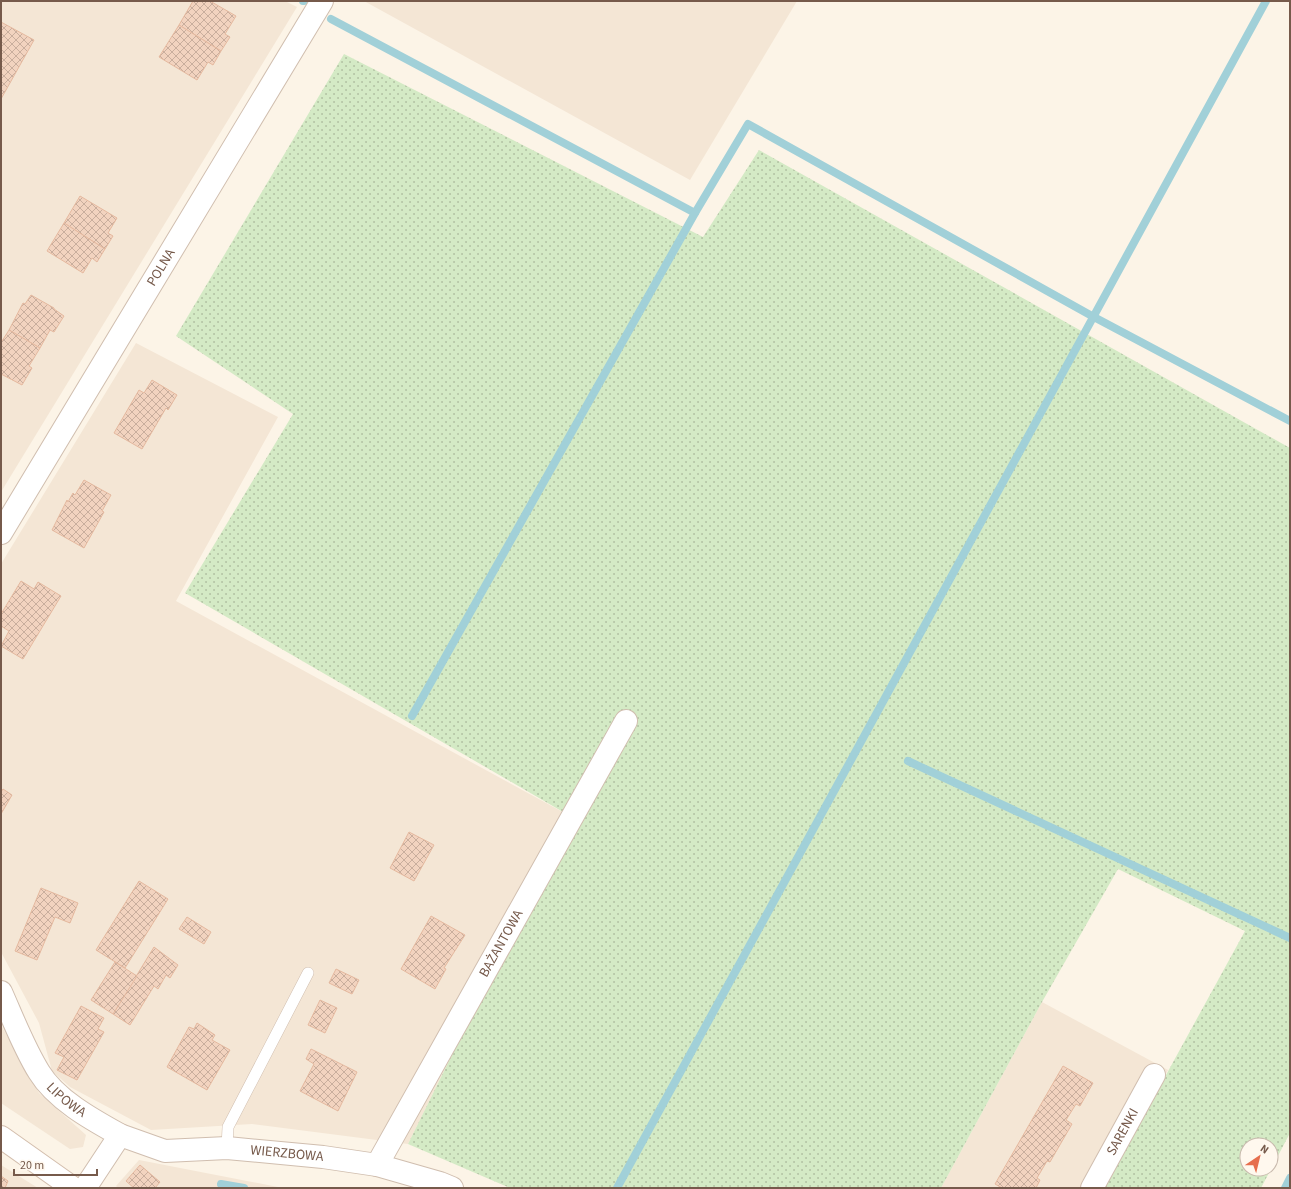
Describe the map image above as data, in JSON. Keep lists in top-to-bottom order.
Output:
{
  "streets": {
    "street": [
      "POLNA",
      "BAŻANTOWA",
      "LIPOWA",
      "SARENKI",
      "WIERZBOWA"
    ]
  },
  "crossings": [
    ["BAŻANTOWA", "WIERZBOWA"],
    ["LIPOWA", "WIERZBOWA"]
  ],
  "scale_bar": "20 m",
  "north": "top right"
}
